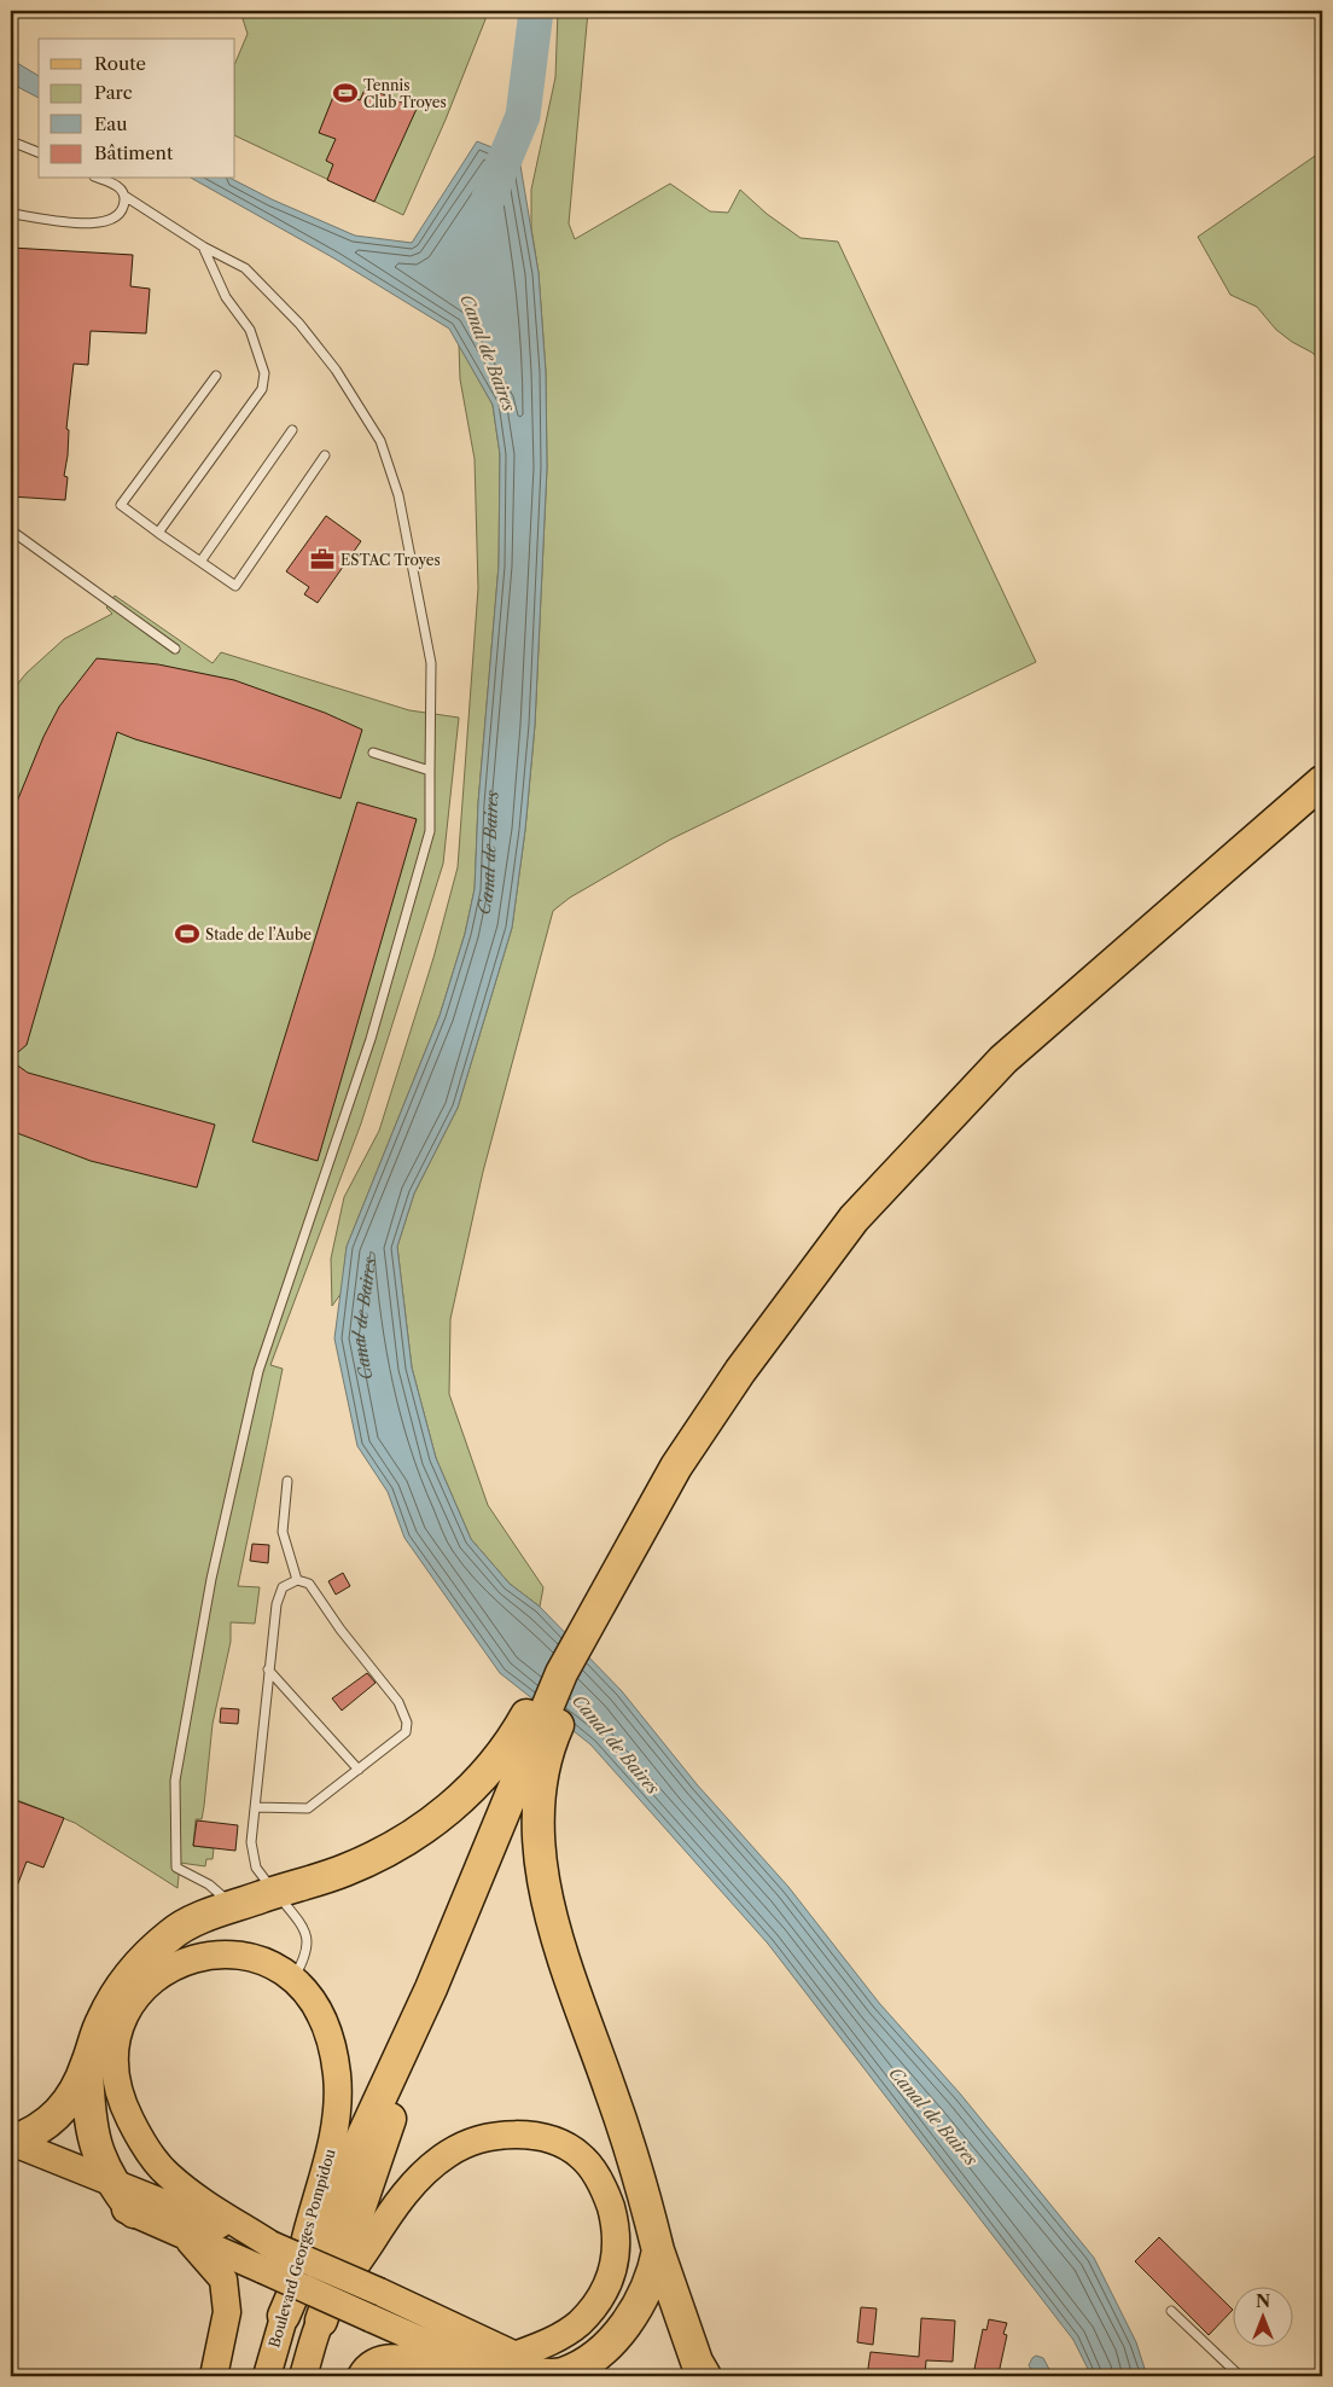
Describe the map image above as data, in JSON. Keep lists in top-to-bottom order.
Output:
{
  "streets": {
    "main road": ["Boulevard Georges Pompidou"]
  },
  "water": ["Canal de Baires"],
  "places": {
    "sports": ["Tennis Club Troyes", "Stade de l’Aube"],
    "office": ["ESTAC Troyes"]
  },
  "legend": [
    "Route",
    "Parc",
    "Eau",
    "Bâtiment"
  ],
  "north": "top"
}
